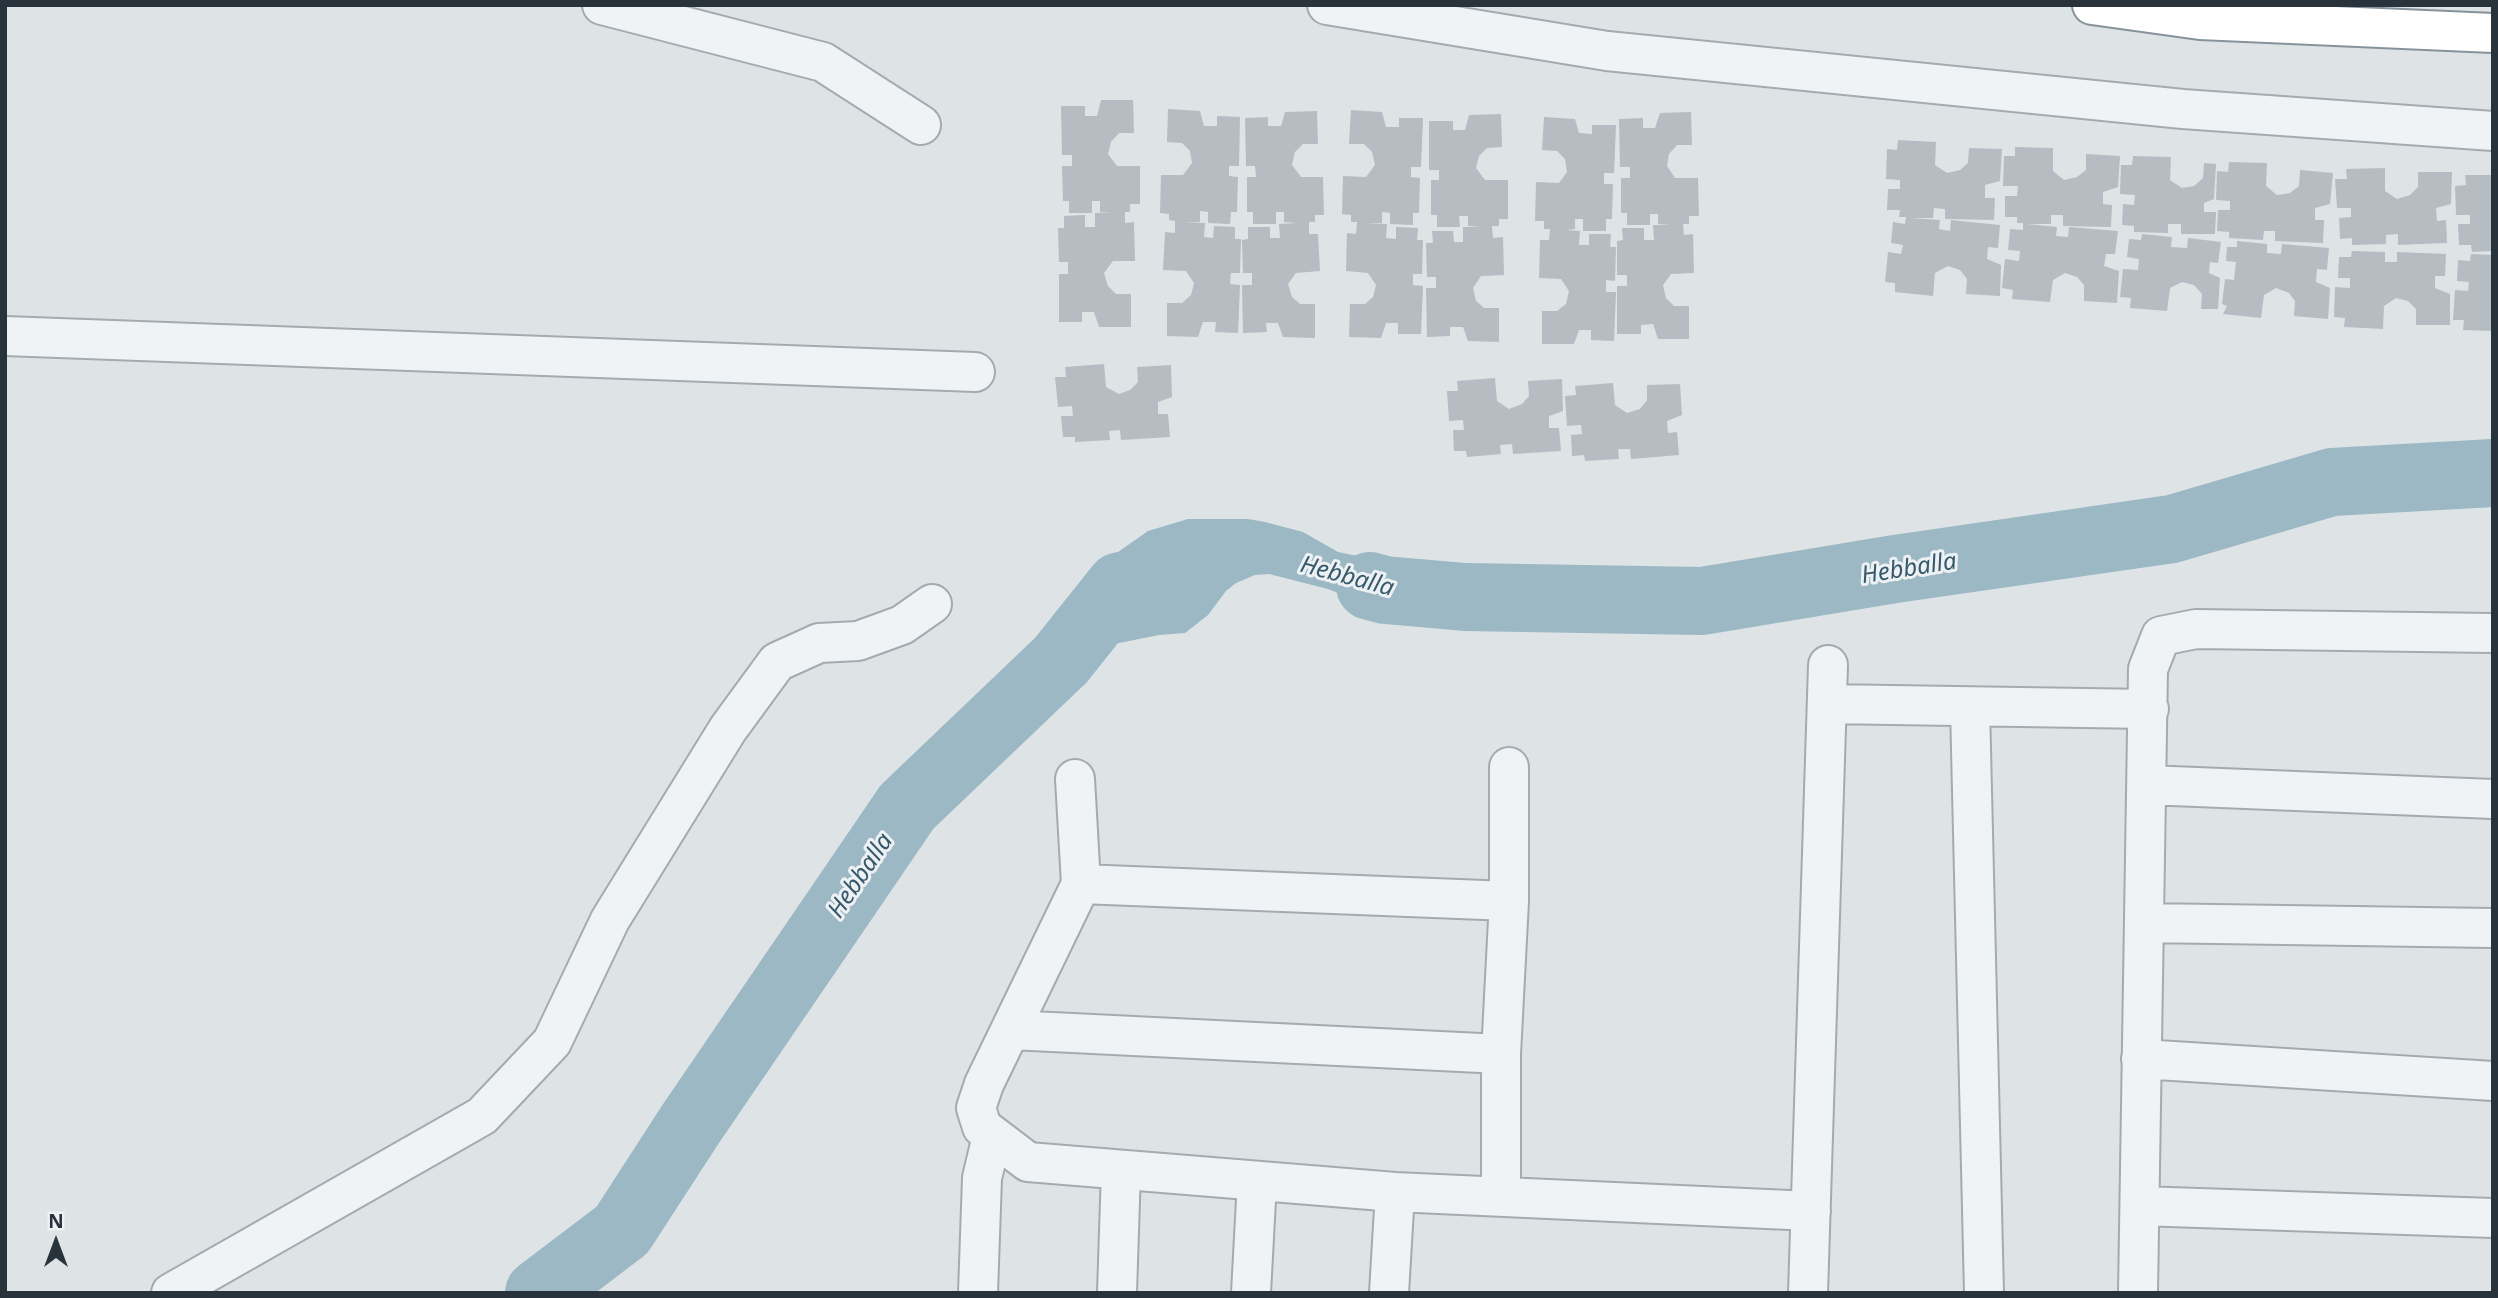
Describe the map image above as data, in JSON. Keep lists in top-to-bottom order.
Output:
{
  "water": ["Hebballa"],
  "north": "top"
}
